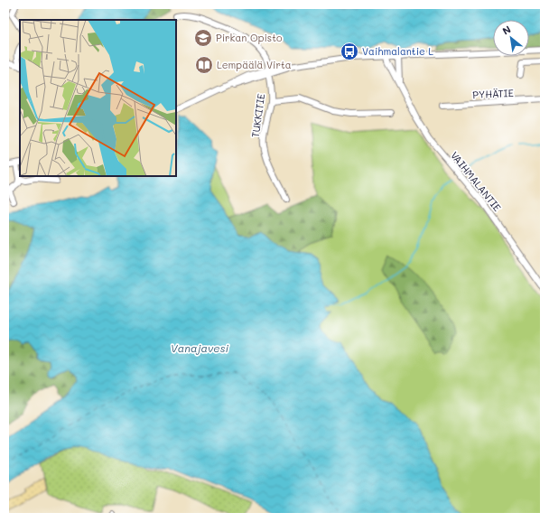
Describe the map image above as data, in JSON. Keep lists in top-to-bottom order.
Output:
{
  "streets": {
    "street": ["PYHÄTIE", "TUKKITIE", "VAIHMALANTIE"]
  },
  "water": ["Vanajavesi"],
  "places": {
    "school or university": ["Pirkan Opisto"],
    "bus stop": ["Vaihmalantie L"],
    "library": ["Lempäälä Virta"]
  },
  "north": "top left"
}
